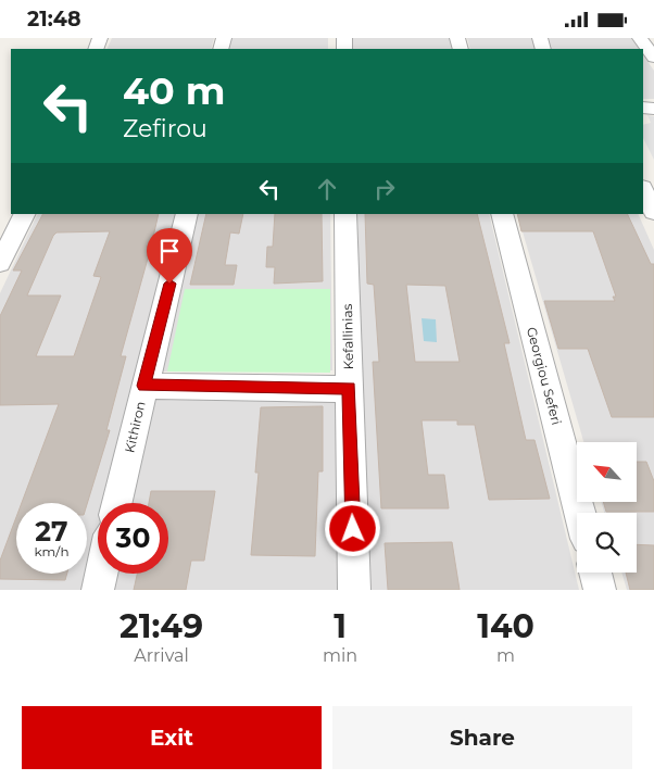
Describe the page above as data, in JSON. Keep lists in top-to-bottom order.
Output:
{
  "streets": {
    "street": ["Kefallinias", "Georgiou Seferi", "Kithiron"]
  },
  "north": "top left",
  "page": {
    "status": "21:48",
    "turn": ["40 m", "Zefirou"],
    "speed": "27 km/h",
    "limit": "30",
    "eta": [
      "21:49",
      "Arrival",
      "1",
      "min",
      "140",
      "m"
    ],
    "buttons": ["Exit", "Share"]
  }
}
